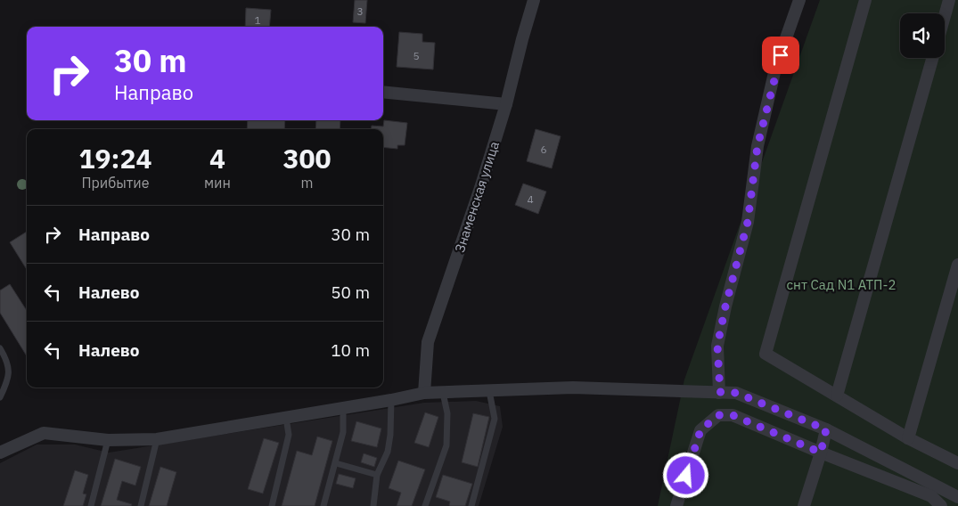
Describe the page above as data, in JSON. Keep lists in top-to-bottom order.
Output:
{
  "streets": {
    "street": ["Знаменская улица"]
  },
  "parks": ["снт Сад N1 АТП-2"],
  "house_numbers": [
    "3",
    "1",
    "5",
    "6",
    "4"
  ],
  "page": {
    "turn": ["30 m", "Направо"],
    "eta": [
      "19:24",
      "Прибытие",
      "4",
      "мин",
      "300",
      "m"
    ],
    "list": [
      {
        "name": "Направо",
        "value": "30 m"
      },
      {
        "name": "Налево",
        "value": "50 m"
      },
      {
        "name": "Налево",
        "value": "10 m"
      }
    ]
  }
}
